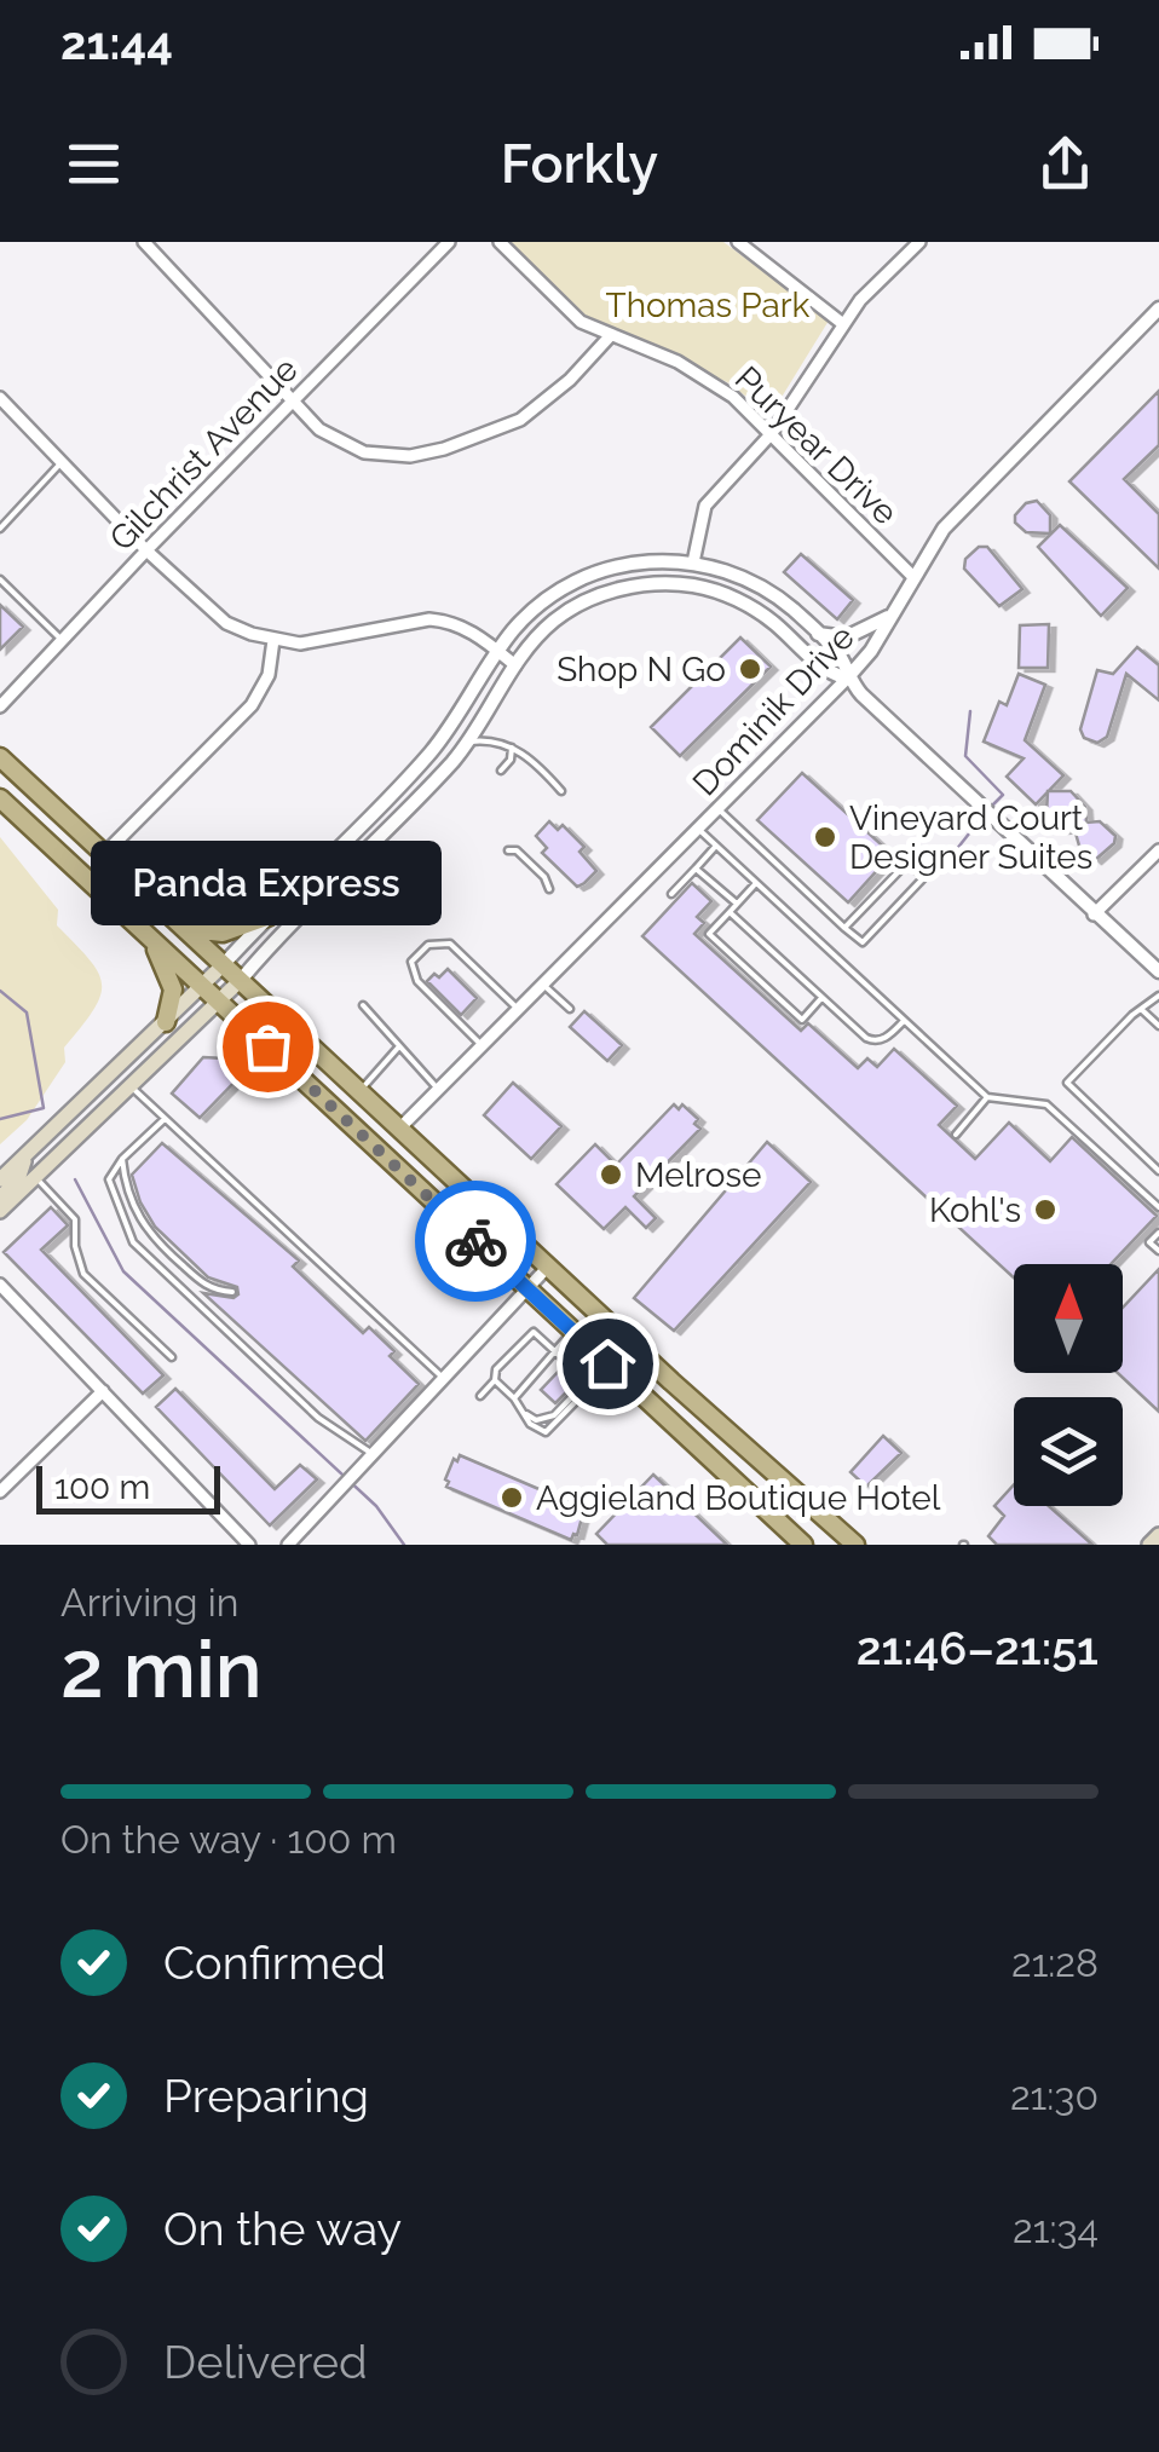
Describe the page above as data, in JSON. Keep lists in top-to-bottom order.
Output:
{
  "streets": {
    "street": ["Puryear Drive", "Gilchrist Avenue", "Dominik Drive"]
  },
  "crossings": [
    ["Puryear Drive", "Dominik Drive"]
  ],
  "parks": ["Thomas Park"],
  "places": [
    "Shop N Go",
    "Vineyard Court Designer Suites",
    "Panda Express",
    "Melrose",
    "Kohl's",
    "Aggieland Boutique Hotel"
  ],
  "scale_bar": "100 m",
  "north": "top",
  "page": {
    "status": "21:44",
    "header": "Forkly",
    "bubble": "Panda Express",
    "scale": "100 m",
    "heading": ["2 min", "Arriving in", "21:46–21:51"],
    "bar": "On the way · 100 m",
    "list": [
      ["Confirmed", "21:28"],
      ["Preparing", "21:30"],
      ["On the way", "21:34"],
      "Delivered"
    ]
  }
}
